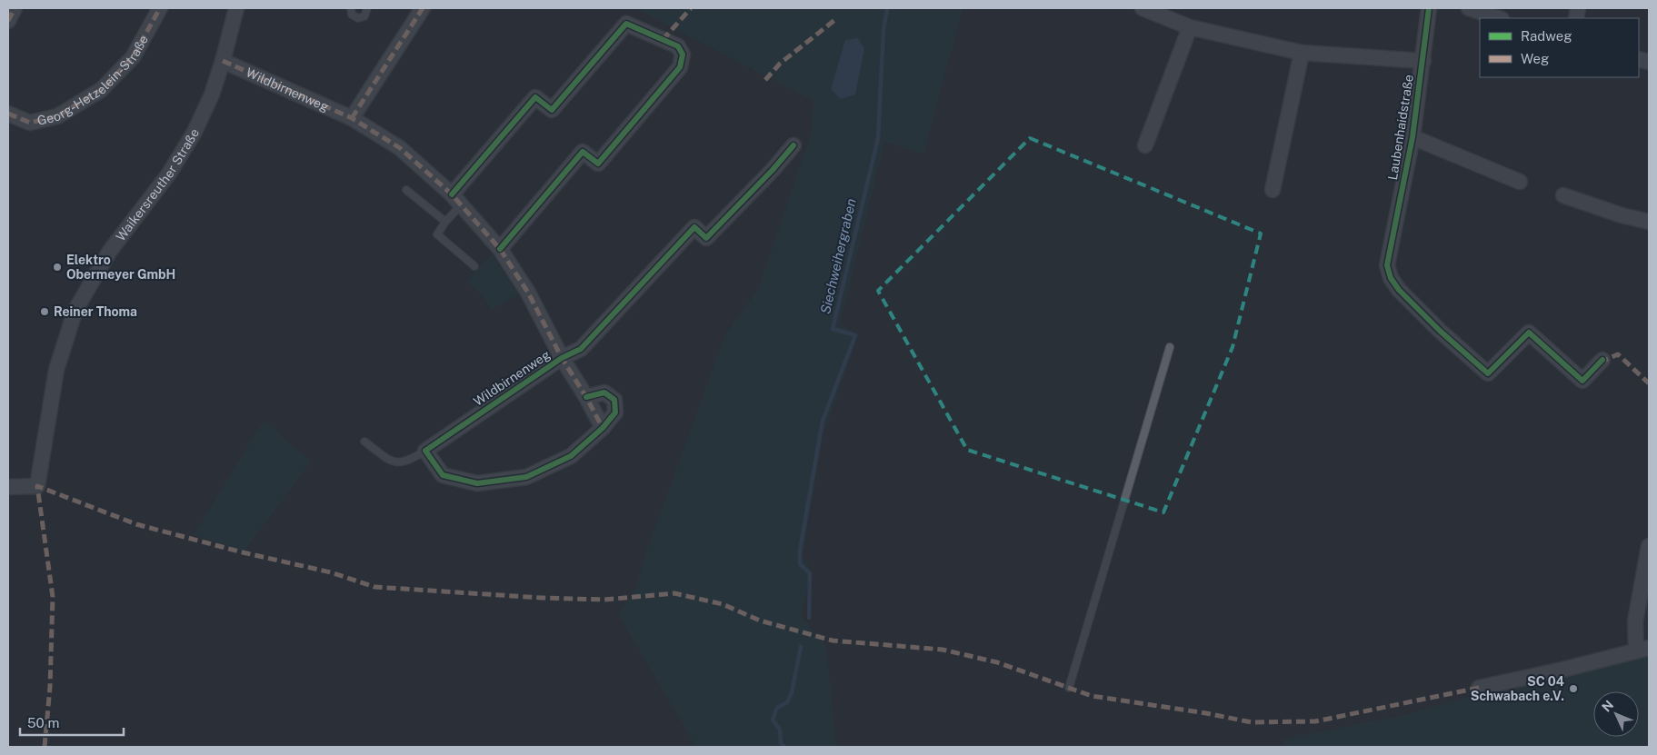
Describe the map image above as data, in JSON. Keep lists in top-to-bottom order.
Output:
{
  "streets": {
    "street": [
      "Georg-Hetzelein-Straße",
      "Wildbirnenweg",
      "Laubenhaidstraße",
      "Waikersreuther Straße"
    ]
  },
  "crossings": [
    ["Wildbirnenweg", "Waikersreuther Straße"]
  ],
  "water": ["Siechweihergraben"],
  "places": ["Elektro Obermeyer GmbH", "Reiner Thoma", "SC 04 Schwabach e.V."],
  "legend": ["Radweg", "Weg"],
  "scale_bar": "50 m",
  "north": "top left"
}
